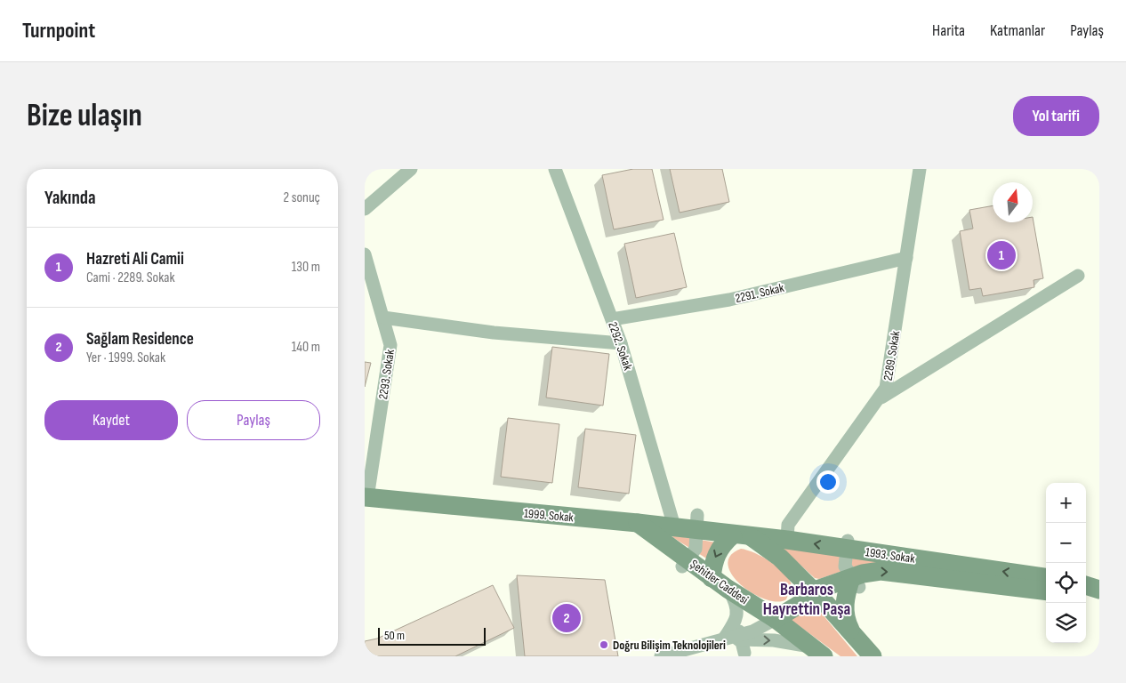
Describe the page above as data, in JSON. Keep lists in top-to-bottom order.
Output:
{
  "streets": {
    "street": [
      "2291. Sokak",
      "2292. Sokak",
      "2289. Sokak",
      "2293. Sokak",
      "1999. Sokak",
      "1993. Sokak",
      "Şehitler Caddesi"
    ]
  },
  "crossings": [
    ["2291. Sokak", "2292. Sokak"],
    ["2291. Sokak", "2289. Sokak"],
    ["2292. Sokak", "1999. Sokak"],
    ["2289. Sokak", "1993. Sokak"],
    ["2293. Sokak", "1999. Sokak"],
    ["1999. Sokak", "1993. Sokak"],
    ["1999. Sokak", "Şehitler Caddesi"]
  ],
  "districts": ["Barbaros Hayrettin Paşa"],
  "places": ["Doğru Bilişim Teknolojileri"],
  "scale_bar": "50 m",
  "north": "top",
  "page": {
    "header": "Turnpoint",
    "nav": ["Harita", "Katmanlar", "Paylaş"],
    "buttons": [
      "Yol tarifi",
      ["Kaydet", "Paylaş"]
    ],
    "title": "Bize ulaşın",
    "heading": ["Yakında", "2 sonuç"],
    "list": [
      {
        "mark": "1",
        "name": "Hazreti Ali Camii",
        "note": "Cami · 2289. Sokak",
        "value": "130 m"
      },
      {
        "mark": "2",
        "name": "Sağlam Residence",
        "note": "Yer · 1999. Sokak",
        "value": "140 m"
      }
    ],
    "pins": ["1", "2"],
    "map_buttons": ["+", "−"],
    "scale": "50 m"
  }
}
